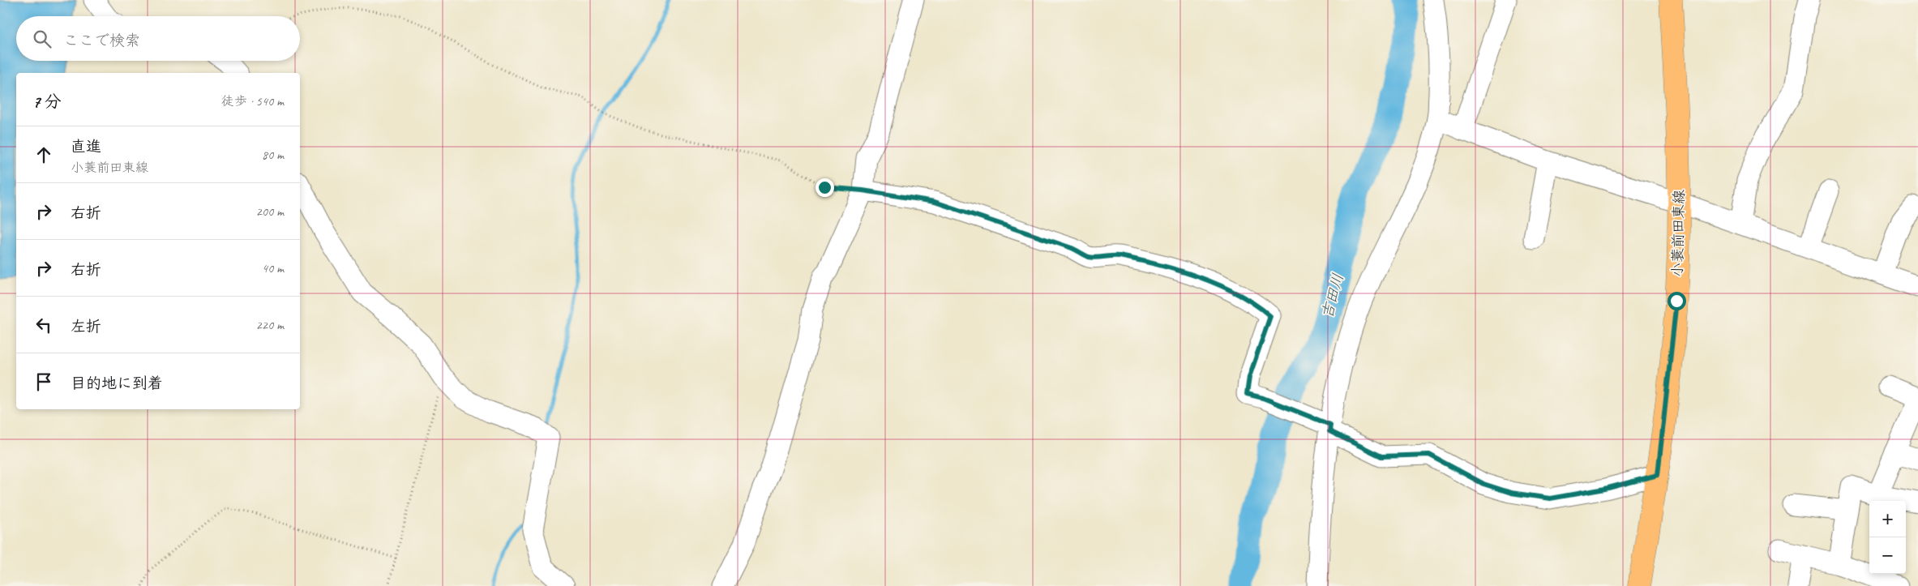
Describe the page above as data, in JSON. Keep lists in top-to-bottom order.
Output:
{
  "streets": {
    "main road": ["小蓑前田東線"]
  },
  "water": ["吉田川"],
  "page": {
    "search": "ここで検索",
    "heading": ["7 分", "徒歩 · 540 m"],
    "list": [
      ["直進", "小蓑前田東線", "80 m"],
      ["右折", "200 m"],
      ["右折", "40 m"],
      ["左折", "220 m"],
      "目的地に到着"
    ],
    "map_buttons": ["+", "−"]
  }
}
